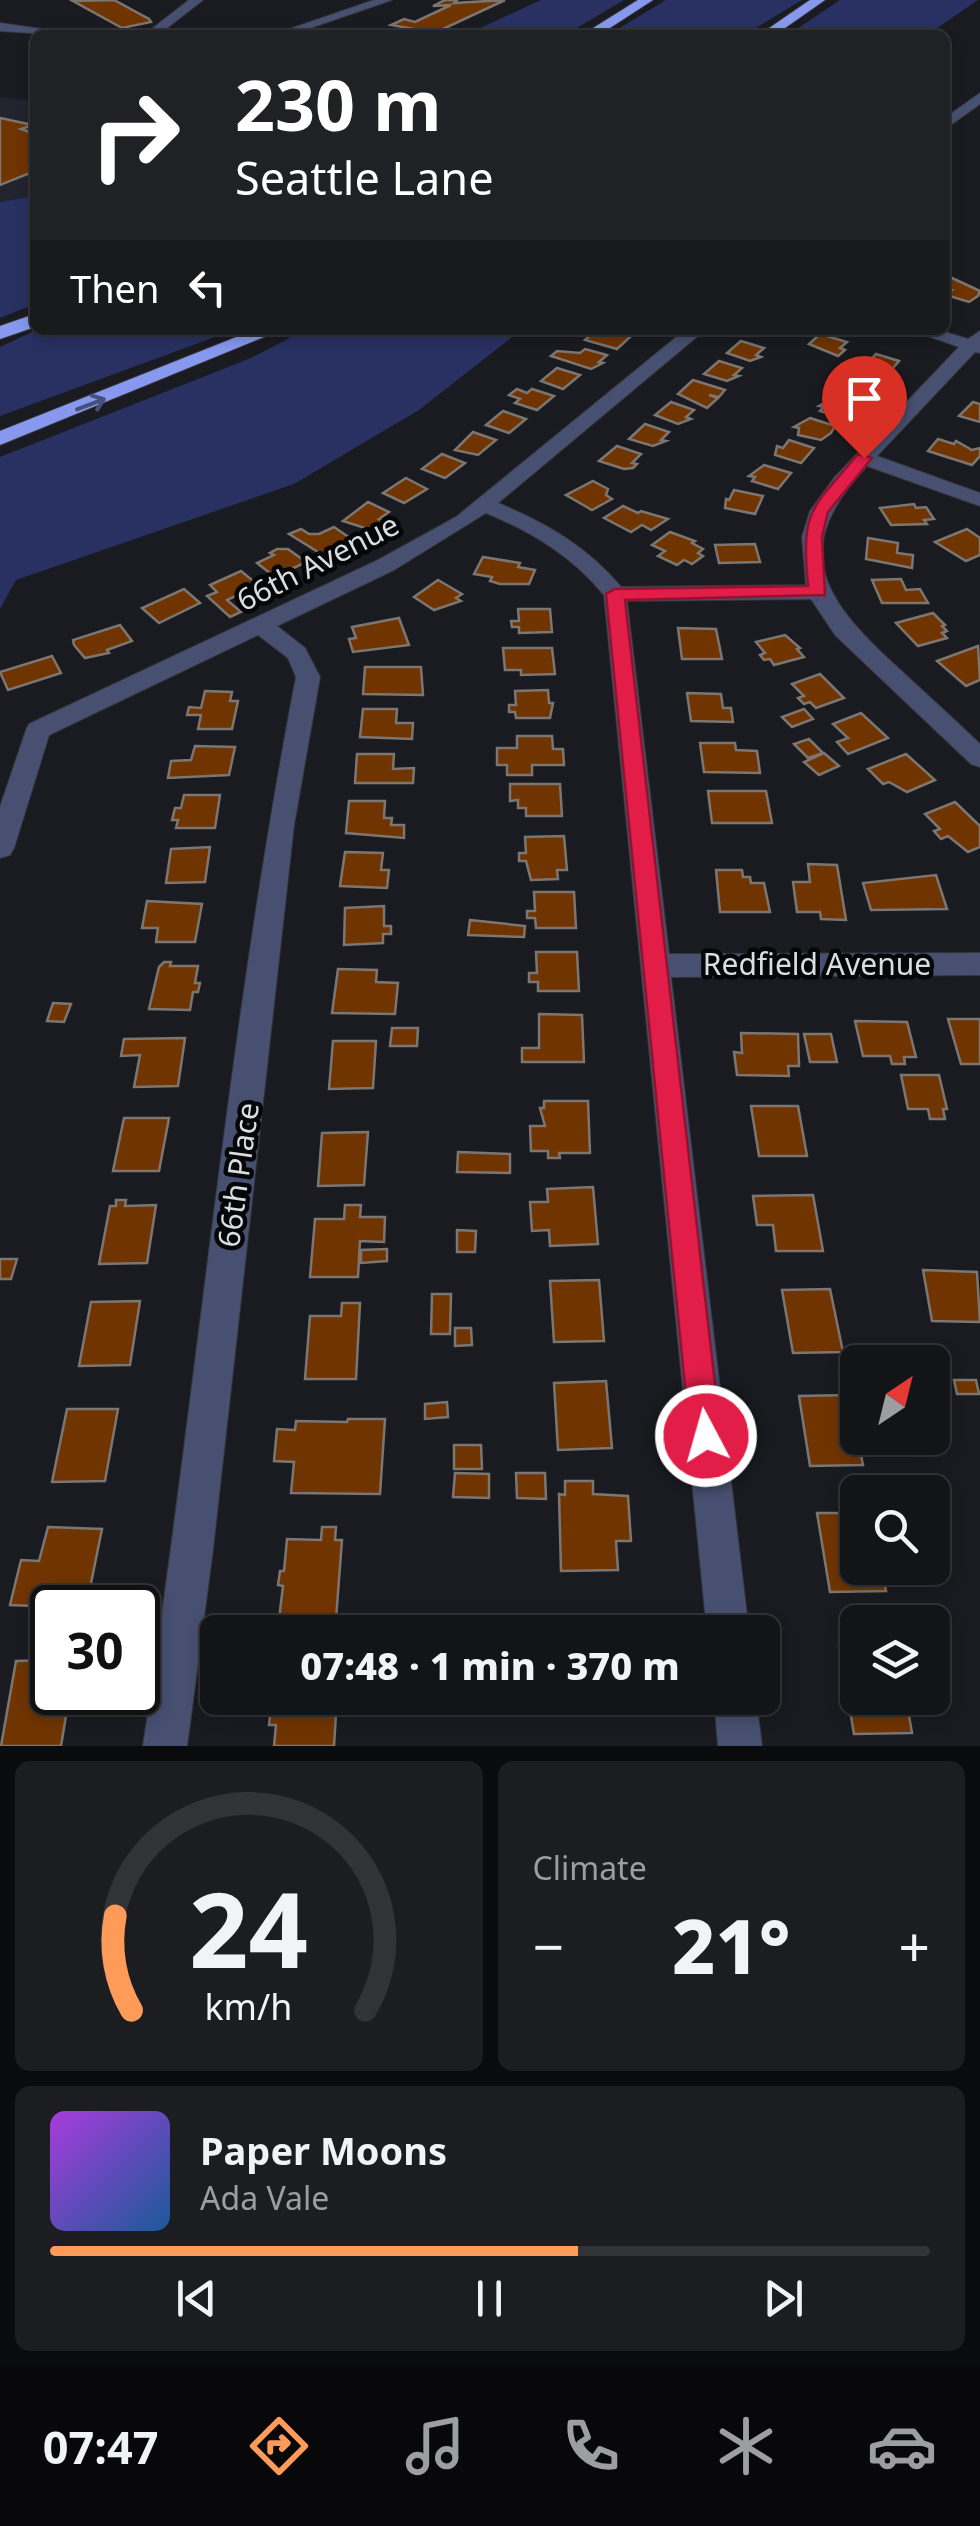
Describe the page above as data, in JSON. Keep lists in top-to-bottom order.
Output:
{
  "streets": {
    "street": ["66th Avenue", "Redfield Avenue", "66th Place"]
  },
  "crossings": [
    ["66th Avenue", "66th Place"]
  ],
  "north": "top right",
  "page": {
    "turn": ["230 m", "Seattle Lane"],
    "then": "Then",
    "limit": "30",
    "trip": "07:48 · 1 min · 370 m",
    "tile": "Climate",
    "heat": ["−", "21°", "+"],
    "song": ["Paper Moons", "Ada Vale"],
    "tabs": "07:47",
    "gauge": ["24", "km/h"]
  }
}
